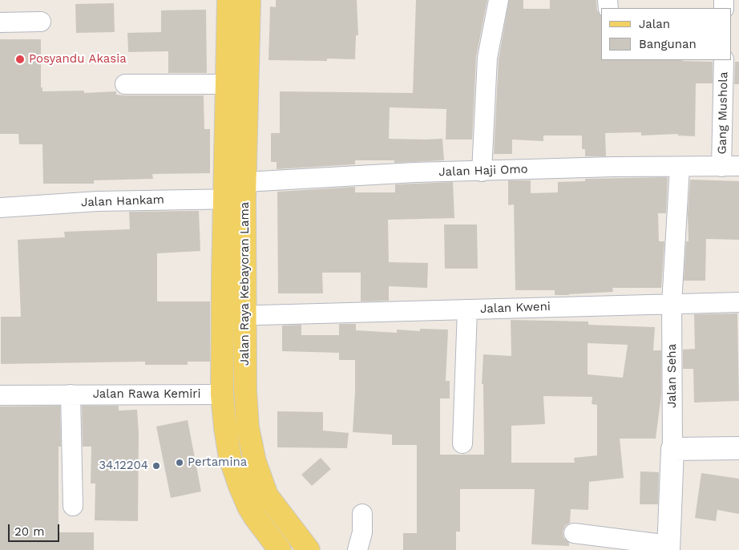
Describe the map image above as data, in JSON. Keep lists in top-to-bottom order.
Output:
{
  "streets": {
    "main road": ["Jalan Raya Kebayoran Lama"],
    "street": [
      "Gang Mushola",
      "Jalan Haji Omo",
      "Jalan Hankam",
      "Jalan Kweni",
      "Jalan Seha",
      "Jalan Rawa Kemiri"
    ]
  },
  "crossings": [
    ["Gang Mushola", "Jalan Haji Omo"],
    ["Jalan Haji Omo", "Jalan Hankam"],
    ["Jalan Haji Omo", "Jalan Raya Kebayoran Lama"],
    ["Jalan Hankam", "Jalan Raya Kebayoran Lama"],
    ["Jalan Raya Kebayoran Lama", "Jalan Kweni"],
    ["Jalan Raya Kebayoran Lama", "Jalan Rawa Kemiri"],
    ["Jalan Kweni", "Jalan Seha"]
  ],
  "places": ["Posyandu Akasia", "Pertamina", "34.12204"],
  "legend": ["Jalan", "Bangunan"],
  "scale_bar": "20 m"
}
